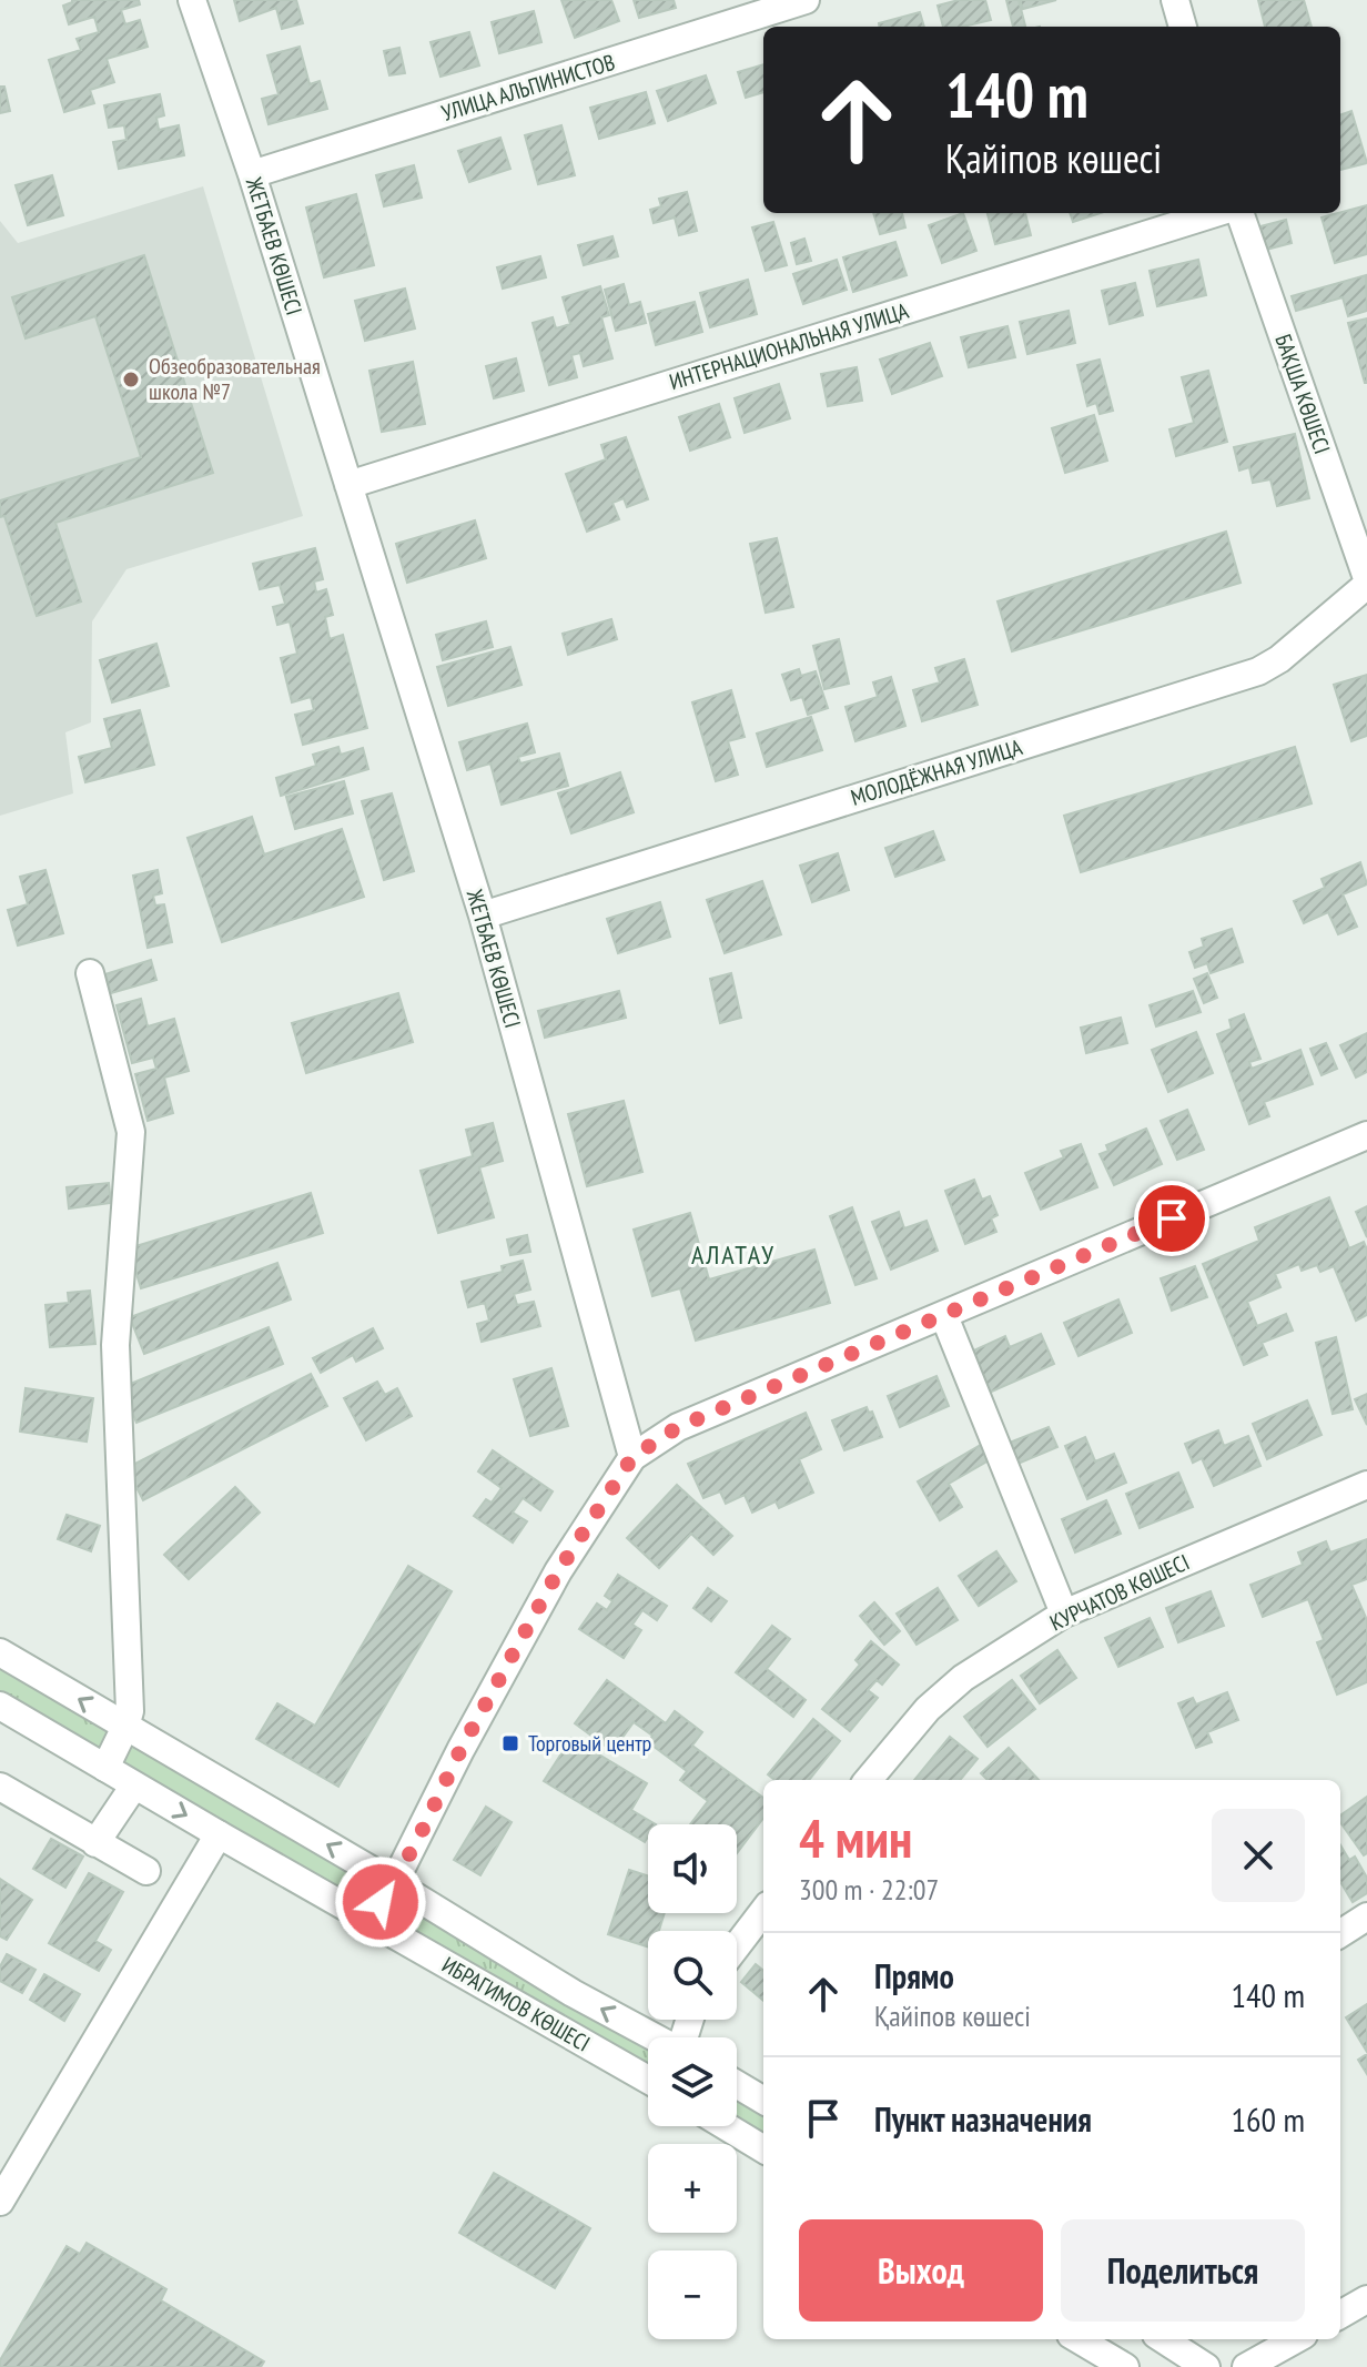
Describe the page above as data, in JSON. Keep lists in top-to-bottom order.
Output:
{
  "streets": {
    "street": [
      "УЛИЦА АЛЬПИНИСТОВ",
      "ЖЕТБАЕВ КӨШЕСІ",
      "ИНТЕРНАЦИОНАЛЬНАЯ УЛИЦА",
      "БАҚША КӨШЕСІ",
      "МОЛОДЁЖНАЯ УЛИЦА",
      "КУРЧАТОВ КӨШЕСІ",
      "ИБРАГИМОВ КӨШЕСІ"
    ]
  },
  "crossings": [
    ["УЛИЦА АЛЬПИНИСТОВ", "ЖЕТБАЕВ КӨШЕСІ"],
    ["ЖЕТБАЕВ КӨШЕСІ", "ИНТЕРНАЦИОНАЛЬНАЯ УЛИЦА"],
    ["ЖЕТБАЕВ КӨШЕСІ", "МОЛОДЁЖНАЯ УЛИЦА"],
    ["БАҚША КӨШЕСІ", "МОЛОДЁЖНАЯ УЛИЦА"]
  ],
  "districts": ["АЛАТАУ"],
  "places": {
    "other": ["Обзеобразовательная школа №7"],
    "transit": ["Торговый центр"]
  },
  "page": {
    "turn": ["140 m", "Қайіпов көшесі"],
    "heading": ["4 мин", "300 m · 22:07"],
    "map_buttons": ["+", "−"],
    "list": [
      {
        "name": "Прямо",
        "note": "Қайіпов көшесі",
        "value": "140 m"
      },
      {
        "name": "Пункт назначения",
        "value": "160 m"
      }
    ],
    "buttons": ["Выход", "Поделиться"]
  }
}
